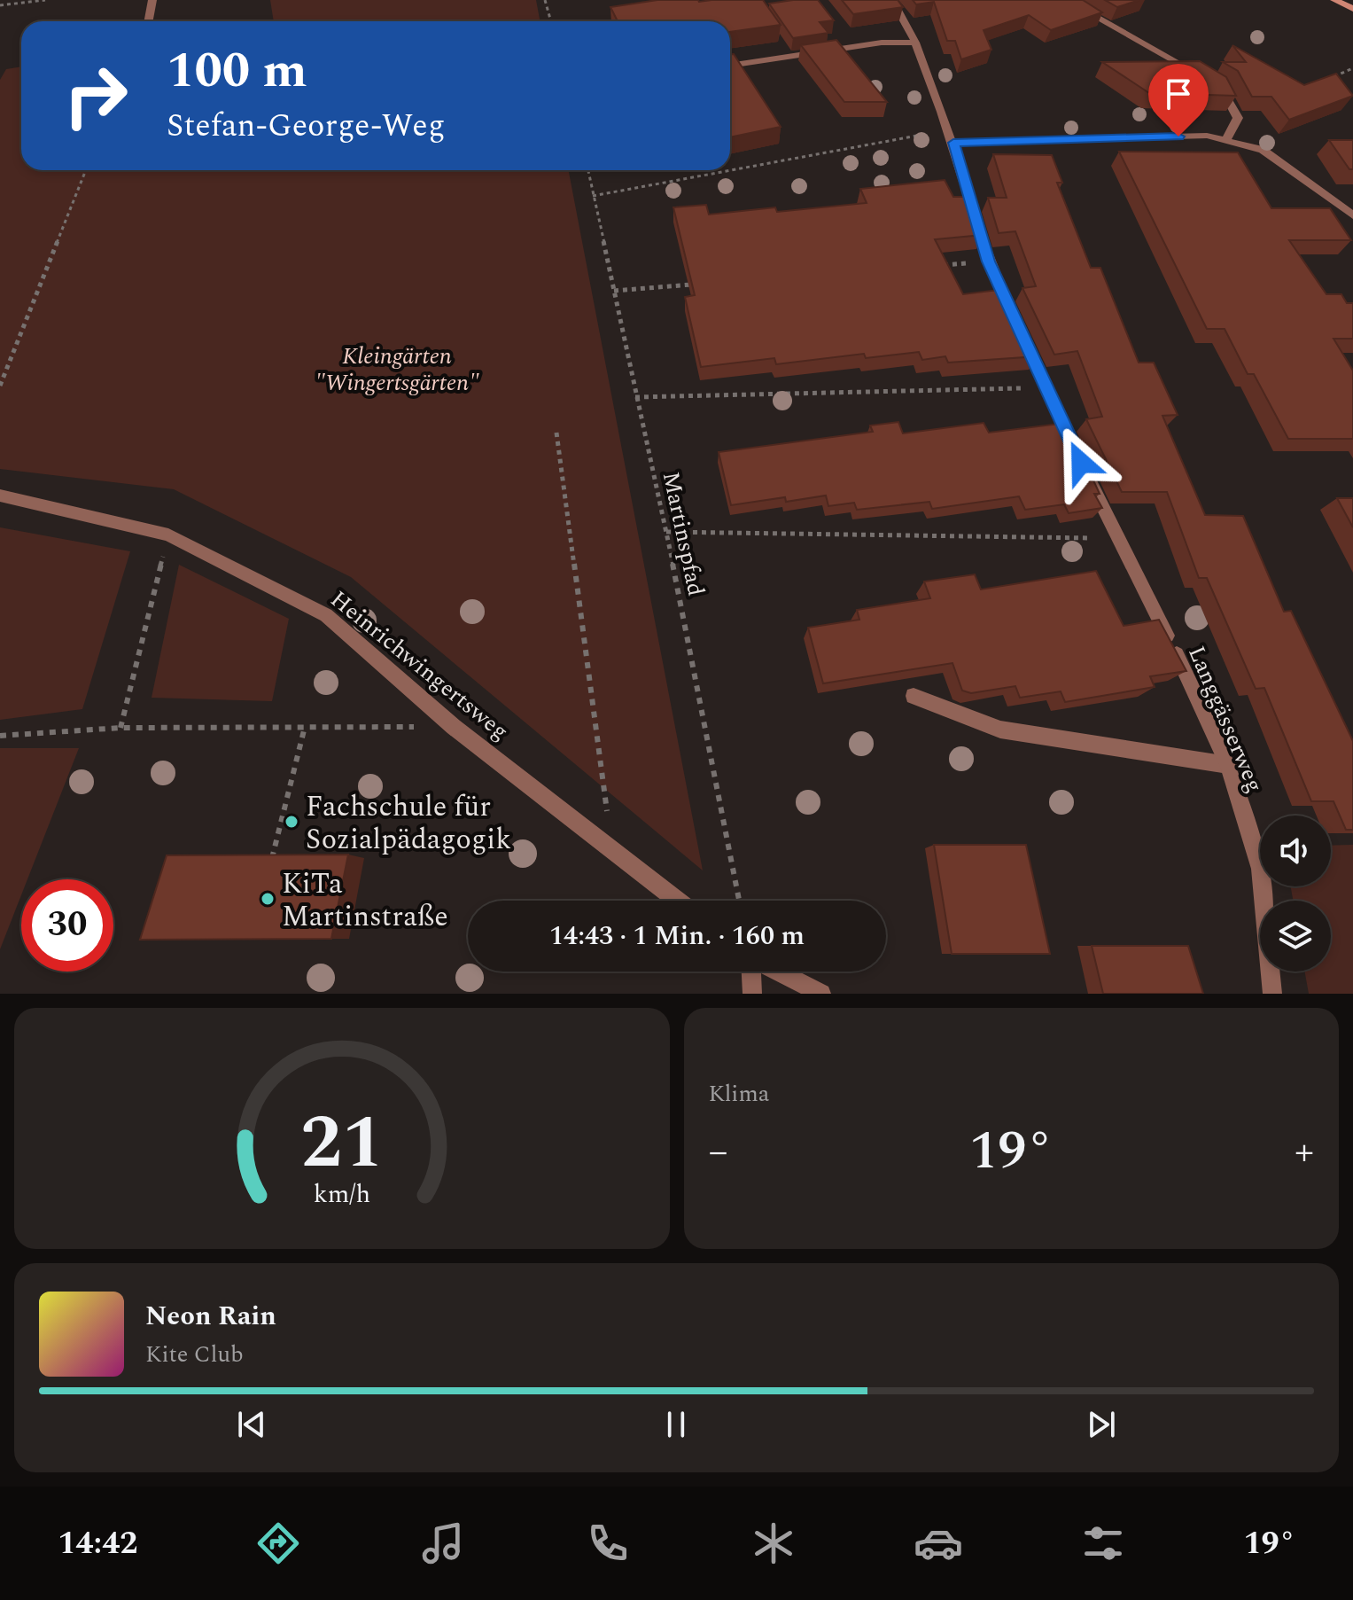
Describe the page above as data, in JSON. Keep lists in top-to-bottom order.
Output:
{
  "streets": {
    "street": ["Heinrichwingertsweg", "Langgässerweg"],
    "path": ["Martinspfad"]
  },
  "parks": ["Kleingärten \"Wingertsgärten\""],
  "places": ["Fachschule für Sozialpädagogik", "KiTa Martinstraße"],
  "page": {
    "turn": ["100 m", "Stefan-George-Weg"],
    "limit": "30",
    "trip": "14:43 · 1 Min. · 160 m",
    "tile": "Klima",
    "heat": ["−", "19°", "+"],
    "song": ["Neon Rain", "Kite Club"],
    "tabs": ["14:42", "19°"],
    "gauge": ["21", "km/h"]
  }
}
